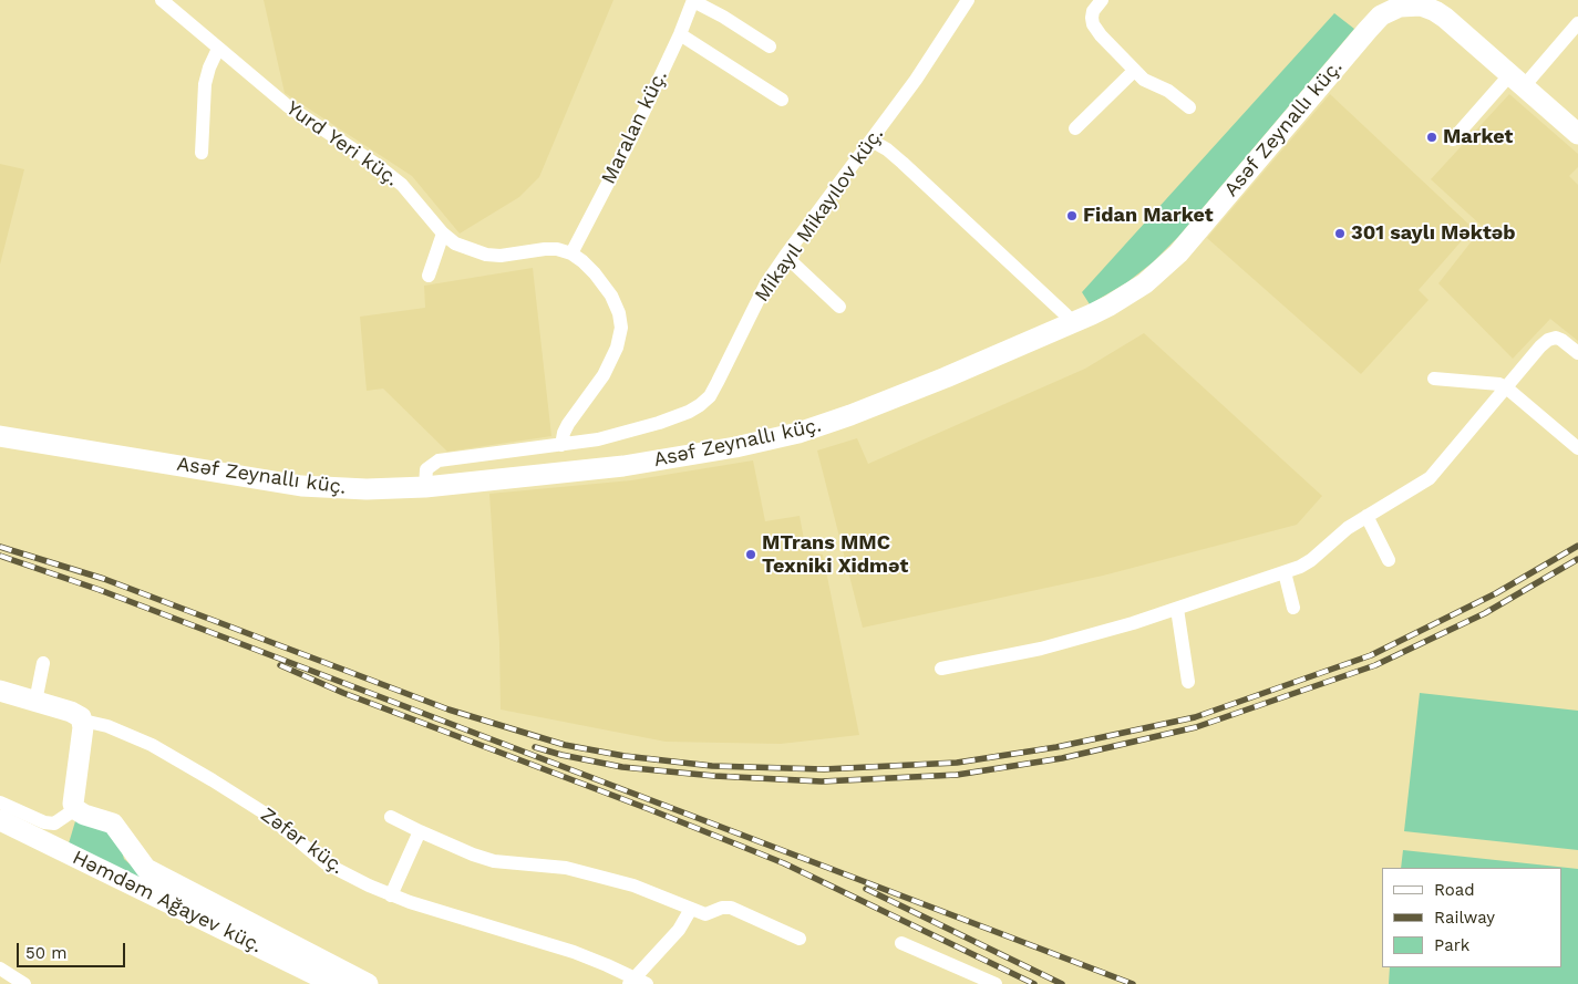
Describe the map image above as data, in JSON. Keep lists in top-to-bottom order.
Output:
{
  "streets": {
    "main road": ["Asəf Zeynallı küç.", "Zəfər küç.", "Həmdəm Ağayev küç."],
    "street": ["Maralan küç.", "Yurd Yeri küç.", "Mikayıl Mikayılov küç."]
  },
  "crossings": [
    ["Maralan küç.", "Yurd Yeri küç."],
    ["Asəf Zeynallı küç.", "Mikayıl Mikayılov küç."]
  ],
  "places": [
    "Market",
    "Fidan Market",
    "301 saylı Məktəb",
    "MTrans MMC Texniki Xidmət"
  ],
  "legend": ["Road", "Railway", "Park"],
  "scale_bar": "50 m"
}
